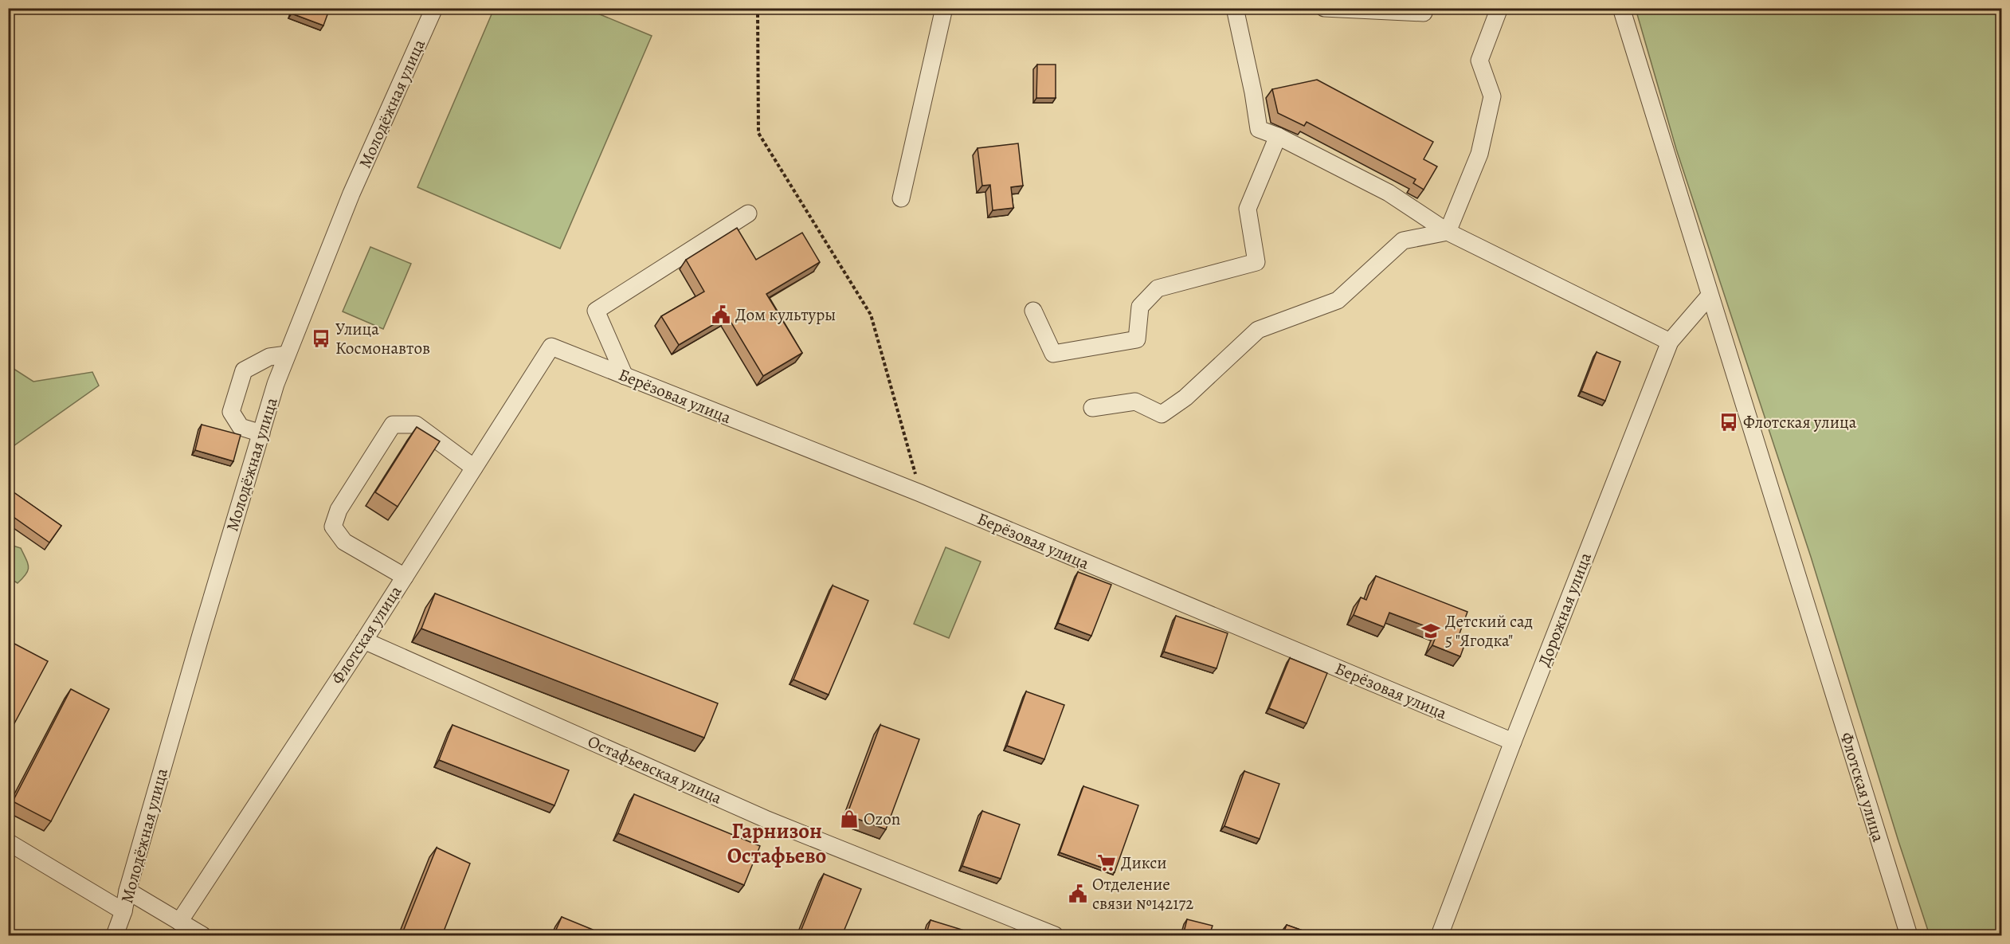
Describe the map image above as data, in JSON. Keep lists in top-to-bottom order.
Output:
{
  "streets": {
    "street": [
      "Молодёжная улица",
      "Берёзовая улица",
      "Дорожная улица",
      "Флотская улица",
      "Остафьевская улица"
    ]
  },
  "crossings": [
    ["Берёзовая улица", "Дорожная улица"],
    ["Берёзовая улица", "Флотская улица"],
    ["Дорожная улица", "Флотская улица"],
    ["Флотская улица", "Остафьевская улица"]
  ],
  "districts": ["Гарнизон Остафьево"],
  "places": {
    "public building": ["Дом культуры", "Отделение связи №142172"],
    "bus stop": ["Улица Космонавтов", "Флотская улица"],
    "school or university": ["Детский сад 5 \"Ягодка\""],
    "shop": ["Ozon"],
    "supermarket": ["Дикси"]
  }
}
